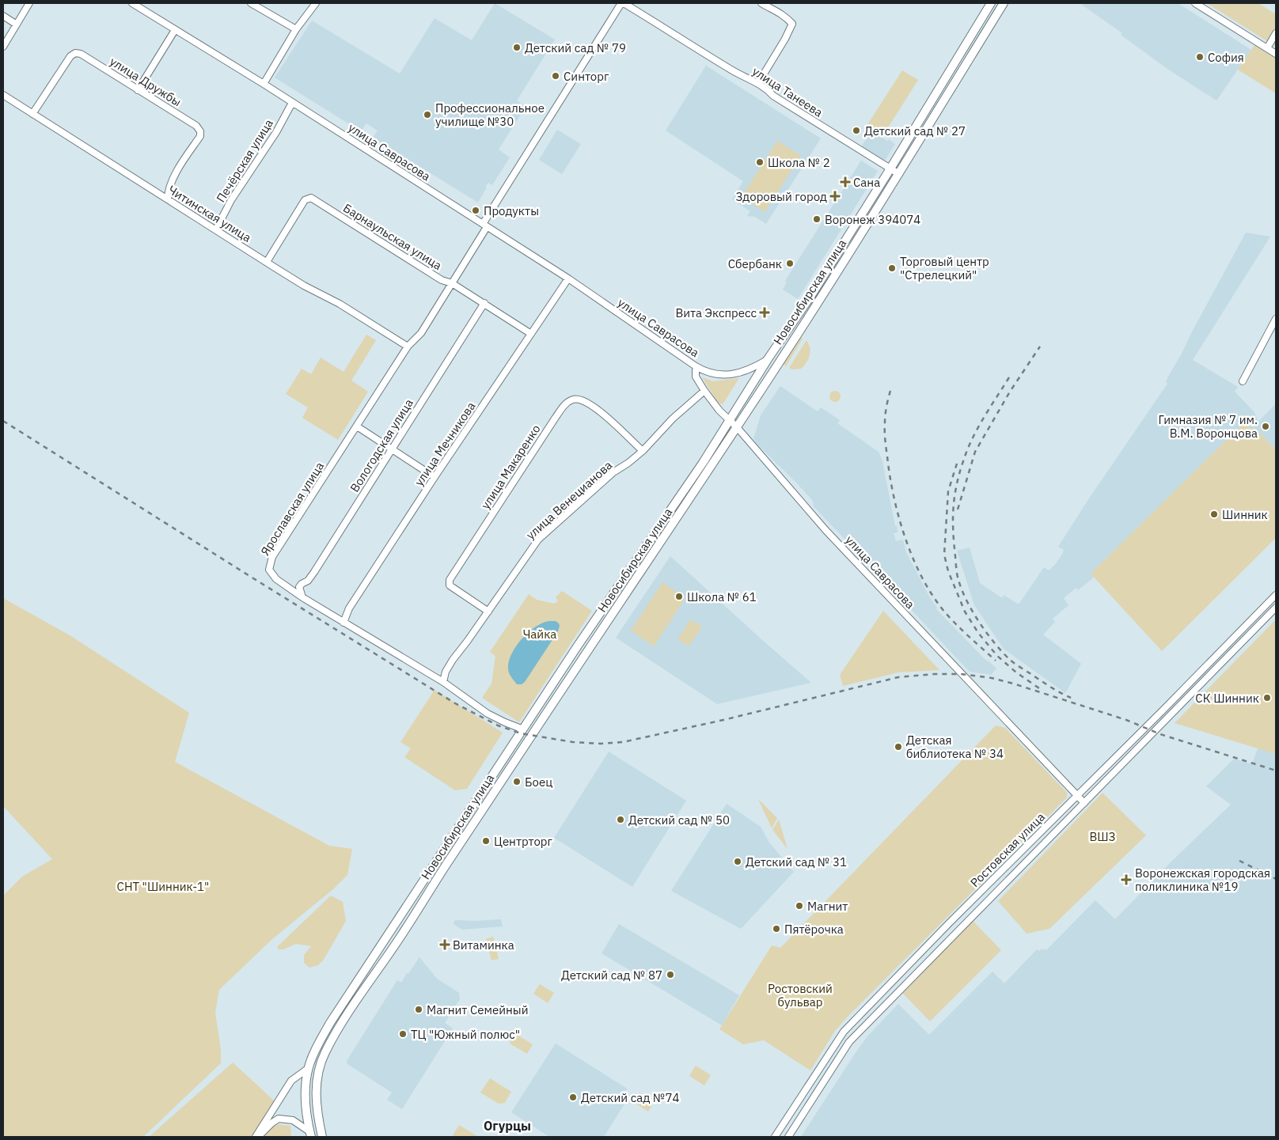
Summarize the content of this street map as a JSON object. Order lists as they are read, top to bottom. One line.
{"streets":{"main road":["Новосибирская улица"],"street":["улица Дружбы","улица Танеева","улица Саврасова","Печёрская улица","Читинская улица","Барнаульская улица","улица Мечникова","Вологодская улица","улица Макаренко","улица Венецианова","Ярославская улица","Ростовская улица"]},"crossings":[["улица Дружбы","Читинская улица"],["улица Танеева","Новосибирская улица"],["улица Танеева","Ярославская улица"],["улица Саврасова","Печёрская улица"],["улица Саврасова","Новосибирская улица"],["улица Саврасова","улица Мечникова"],["улица Саврасова","улица Венецианова"],["улица Саврасова","Ярославская улица"],["улица Саврасова","Ростовская улица"],["Печёрская улица","Читинская улица"],["Читинская улица","Барнаульская улица"],["Читинская улица","Ярославская улица"],["Барнаульская улица","улица Мечникова"],["Барнаульская улица","Вологодская улица"],["Барнаульская улица","Ярославская улица"],["Новосибирская улица","Ярославская улица"],["улица Мечникова","Ярославская улица"],["Вологодская улица","Ярославская улица"],["улица Макаренко","улица Венецианова"],["улица Венецианова","Ярославская улица"]],"districts":["Огурцы"],"parks":["Чайка","ВШЗ","СНТ \"Шинник-1\"","Ростовский бульвар"],"places":{"other":["Детский сад № 79","София","Синторг","Профессиональное училище №30","Детский сад № 27","Школа № 2","Продукты","Воронеж 394074","Сбербанк","Торговый центр \"Стрелецкий\"","Гимназия № 7 им. В.М. Воронцова","Шинник","Школа № 61","СК Шинник","Детская библиотека № 34","Боец","Детский сад № 50","Центрторг","Детский сад № 31","Магнит","Пятёрочка","Детский сад № 87","Магнит Семейный","ТЦ \"Южный полюс\"","Детский сад №74"],"health":["Сана","Здоровый город","Вита Экспресс","Воронежская городская поликлиника №19","Витаминка"]}}
